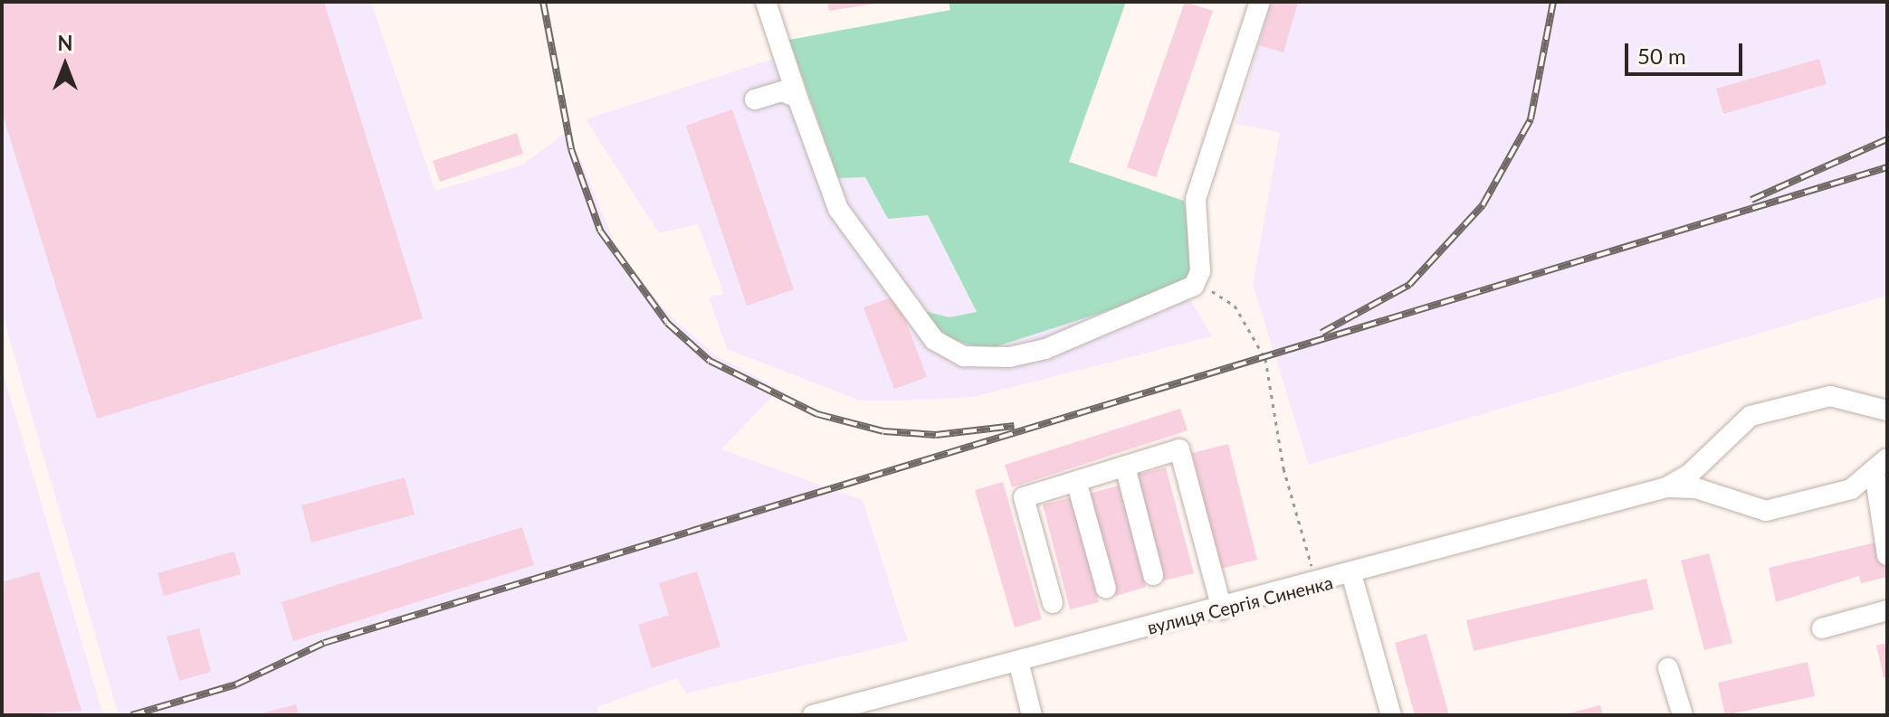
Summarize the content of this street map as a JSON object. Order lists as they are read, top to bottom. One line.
{"streets":{"street":["вулиця Сергія Синенка"]},"scale_bar":"50 m","north":"top"}
